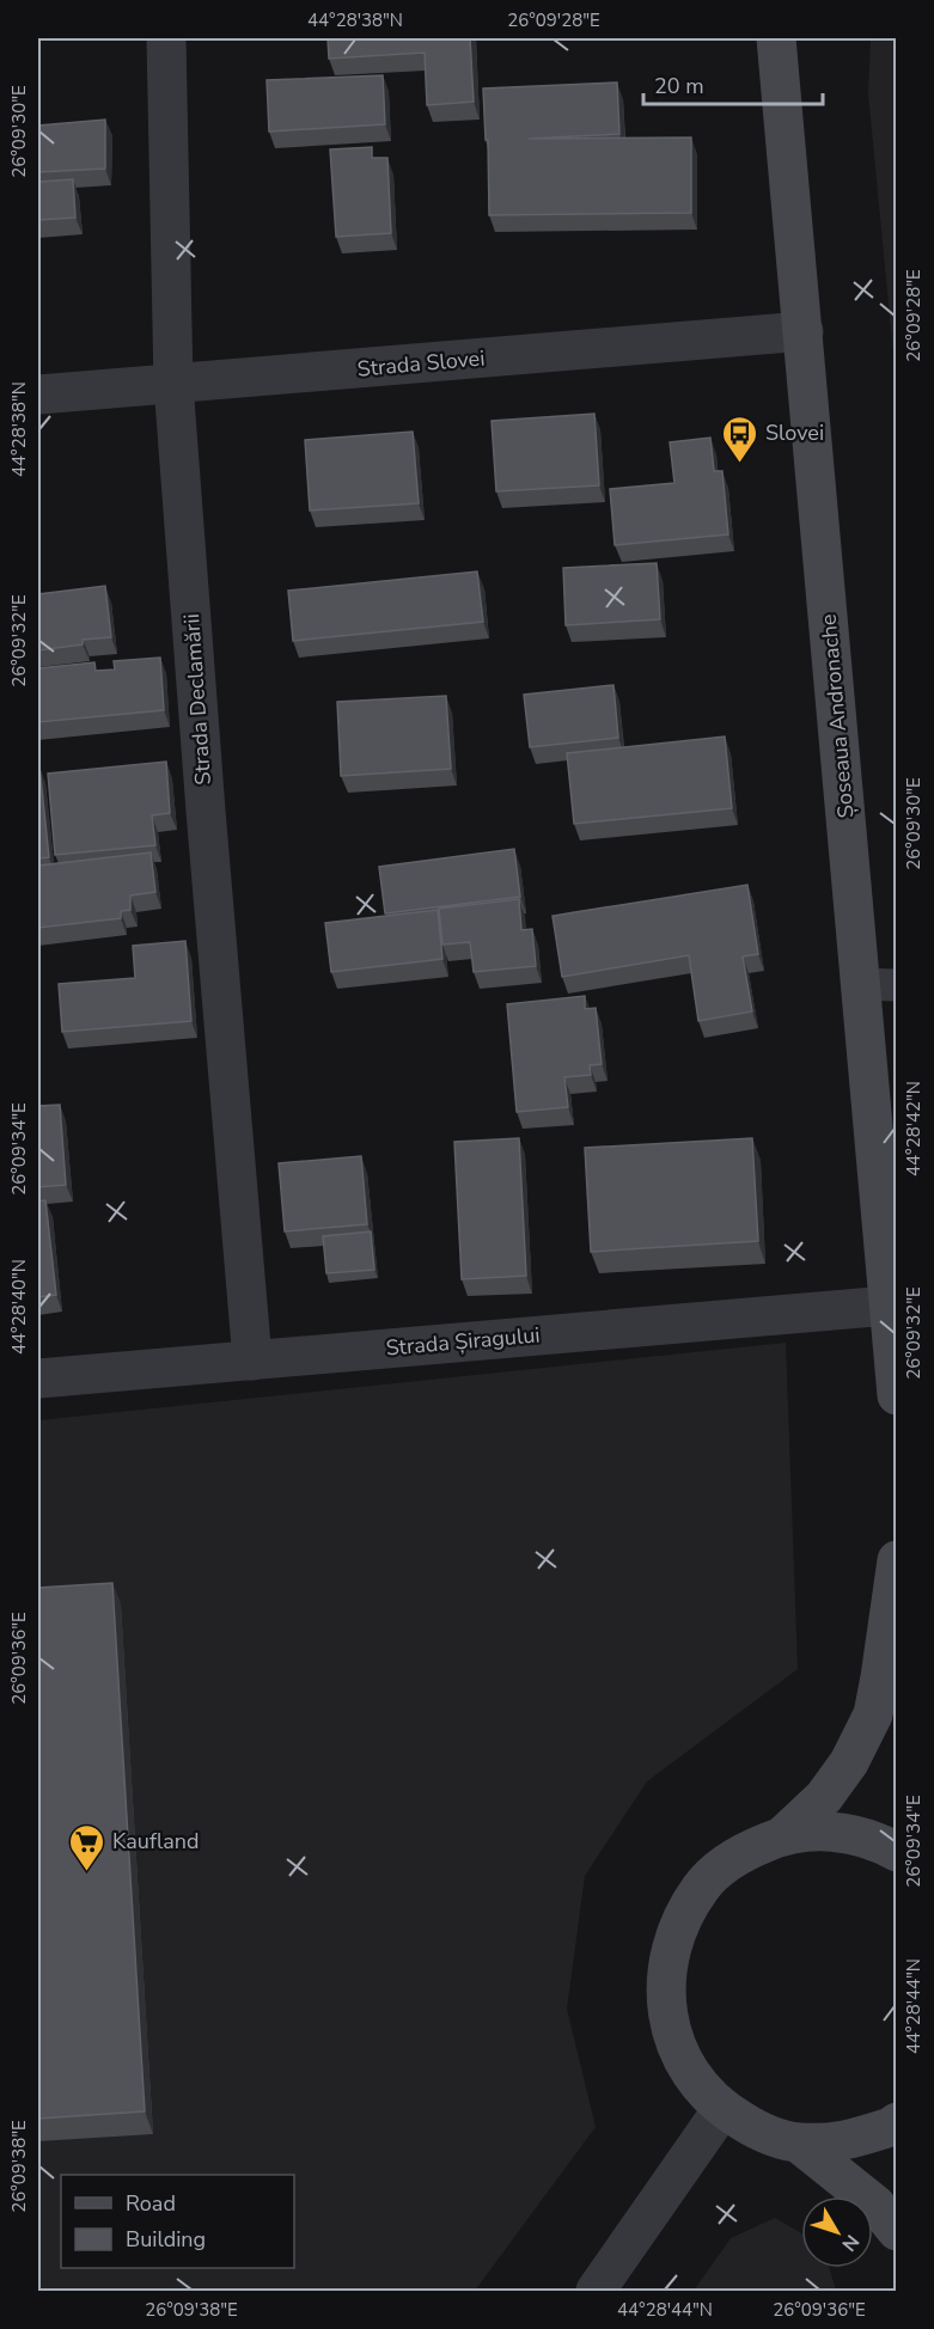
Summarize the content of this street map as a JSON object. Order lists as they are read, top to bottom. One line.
{"streets":{"main road":["Șoseaua Andronache"],"street":["Strada Slovei","Strada Declamării","Strada Șiragului"]},"crossings":[["Strada Slovei","Strada Declamării"],["Strada Slovei","Șoseaua Andronache"],["Strada Declamării","Strada Șiragului"],["Șoseaua Andronache","Strada Șiragului"]],"places":{"bus stop":["Slovei"],"supermarket":["Kaufland"]},"legend":["Road","Building"],"scale_bar":"20 m","north":"bottom right","coordinates":["44°28'38\"N","26°09'28\"E","26°09'30\"E","26°09'32\"E","44°28'42\"N","26°09'34\"E","44°28'40\"N","26°09'36\"E","44°28'44\"N","26°09'38\"E"]}
